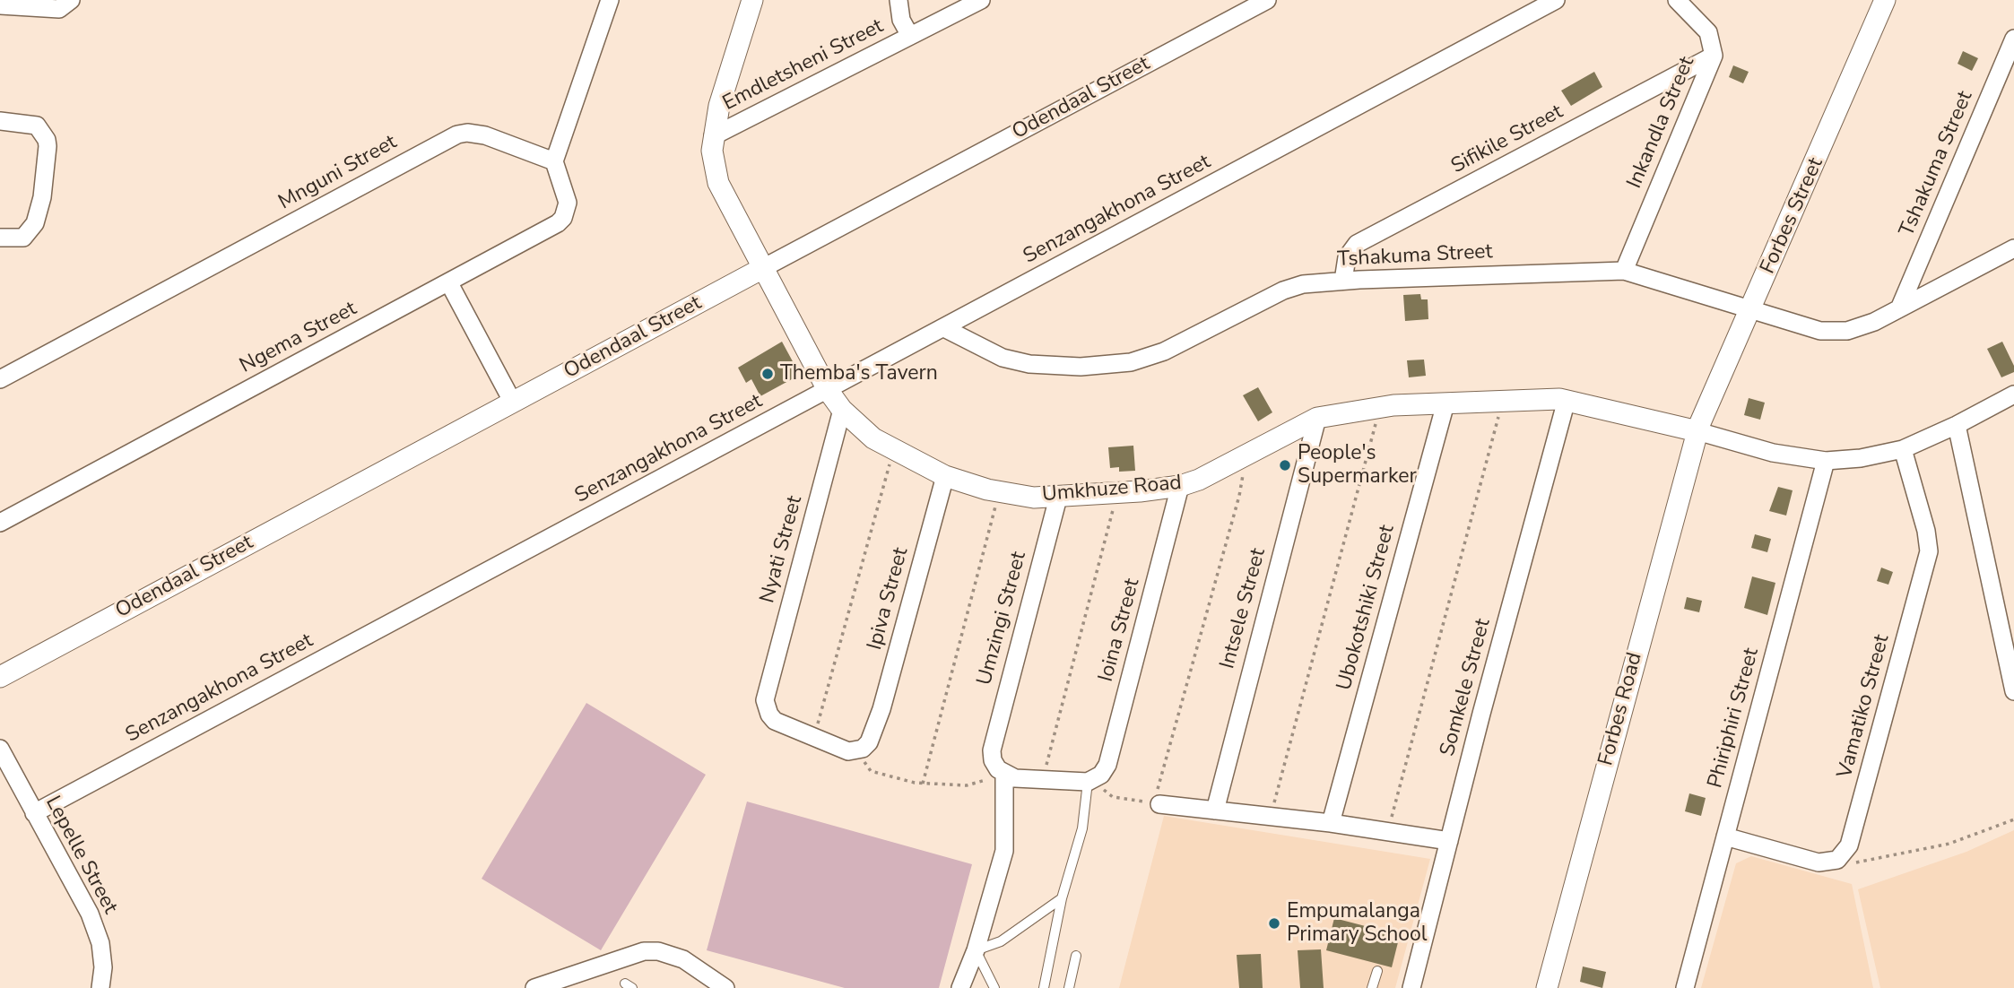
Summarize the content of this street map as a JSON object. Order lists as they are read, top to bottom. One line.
{"streets":{"street":["Emdletsheni Street","Odendaal Street","Inkandla Street","Sifikile Street","Tshakuma Street","Mnguni Street","Senzangakhona Street","Forbes Street","Ngema Street","Umkhuze Road","Nyati Street","Ipiva Street","Ubokotshiki Street","Intsele Street","Umzingi Street","Ioina Street","Somkele Street","Vamatiko Street","Forbes Road","Phiriphiri Street","Lepelle Street"]},"crossings":[["Emdletsheni Street","Umkhuze Road"],["Odendaal Street","Umkhuze Road"],["Inkandla Street","Sifikile Street"],["Inkandla Street","Tshakuma Street"],["Sifikile Street","Tshakuma Street"],["Tshakuma Street","Senzangakhona Street"],["Tshakuma Street","Forbes Street"],["Mnguni Street","Ngema Street"],["Senzangakhona Street","Umkhuze Road"],["Senzangakhona Street","Lepelle Street"],["Forbes Street","Umkhuze Road"],["Forbes Street","Forbes Road"],["Umkhuze Road","Nyati Street"],["Umkhuze Road","Ipiva Street"],["Umkhuze Road","Ubokotshiki Street"],["Umkhuze Road","Intsele Street"],["Umkhuze Road","Umzingi Street"],["Umkhuze Road","Ioina Street"],["Umkhuze Road","Somkele Street"],["Umkhuze Road","Forbes Road"]],"places":["Themba's Tavern","People's Supermarker","Empumalanga Primary School"]}
